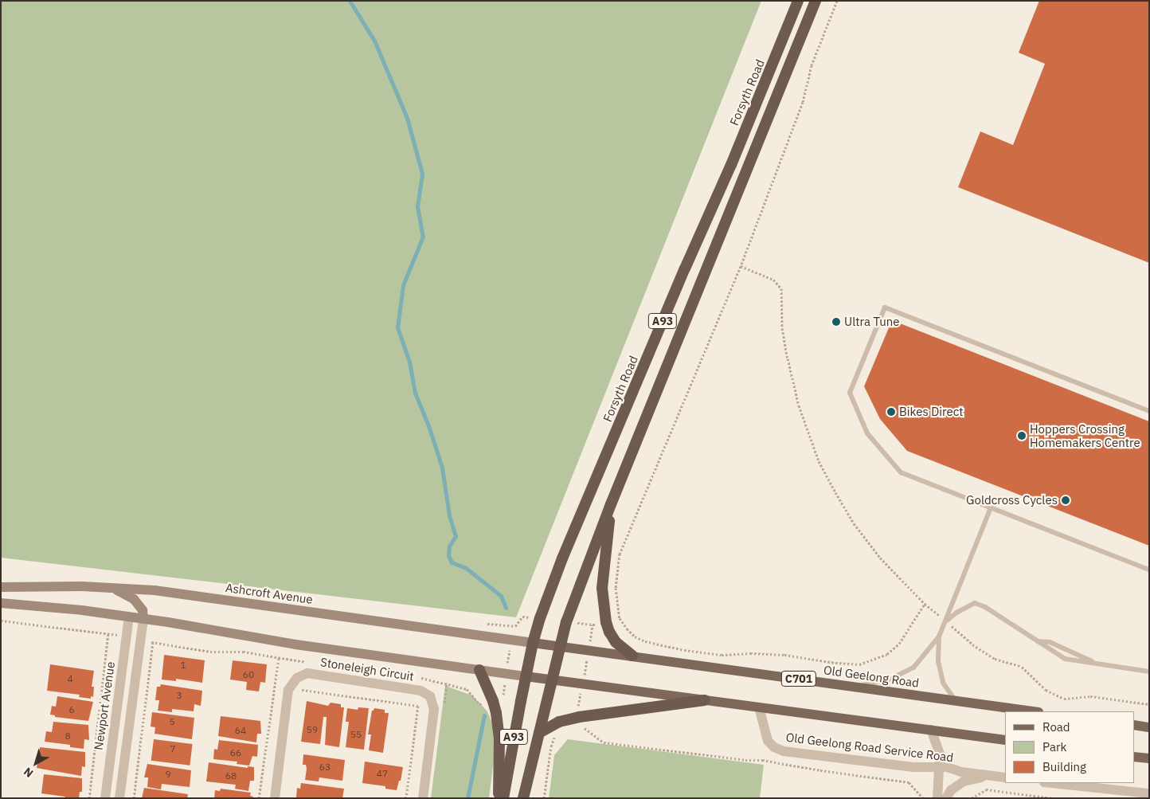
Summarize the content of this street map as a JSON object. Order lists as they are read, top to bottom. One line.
{"streets":{"highway":["Forsyth Road","A93"],"main road":["Ashcroft Avenue","Old Geelong Road","C701"],"street":["Stoneleigh Circuit","Newport Avenue","Old Geelong Road Service Road"]},"crossings":[["Forsyth Road","Ashcroft Avenue"],["Forsyth Road","C701"],["A93","Old Geelong Road"],["A93","C701"],["Ashcroft Avenue","C701"],["Old Geelong Road","C701"]],"places":["Ultra Tune","Bikes Direct","Hoppers Crossing Homemakers Centre","Goldcross Cycles"],"house_numbers":["1","60","4","3","6","5","59","64","55","8","7","66","63","47","9","68"],"legend":["Road","Park","Building"],"north":"bottom left"}
